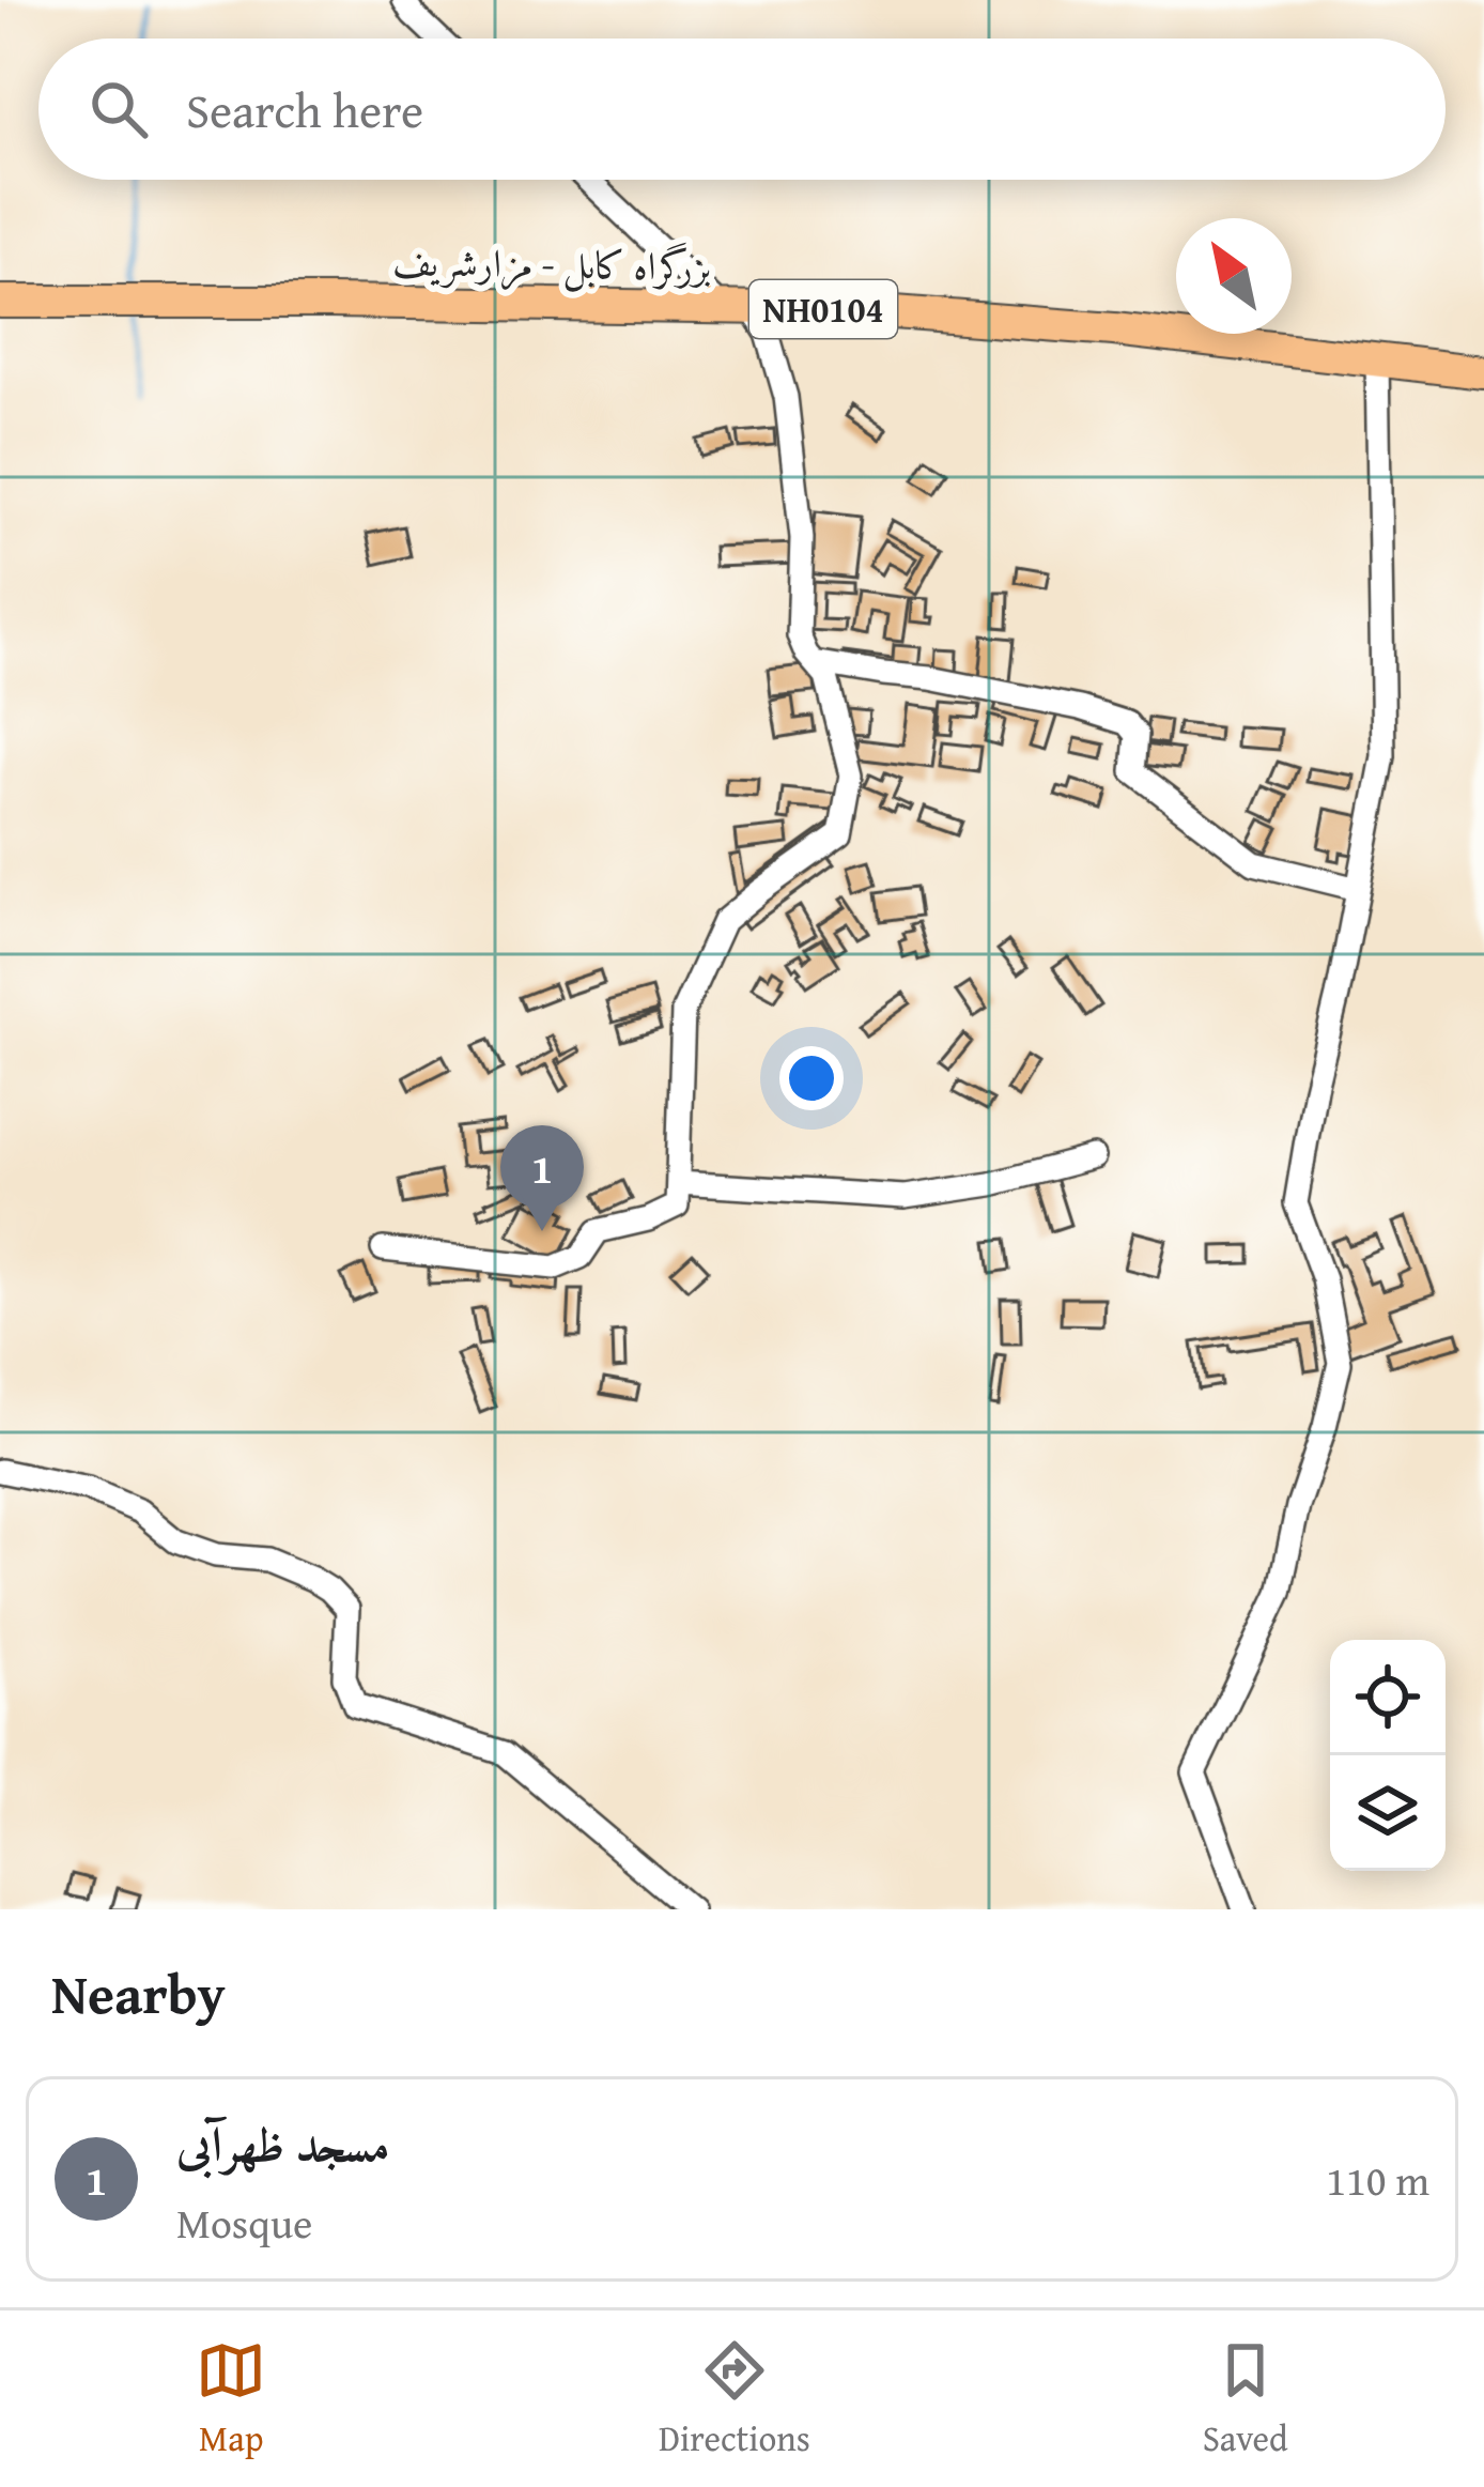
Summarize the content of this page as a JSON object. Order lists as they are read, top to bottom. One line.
{"streets":{"highway":["بزرگراه کابل - مزارشریف","NH0104"]},"north":"top left","page":{"search":"Search here","pins":"1","heading":"Nearby","list":[{"mark":"1","name":"مسجد ظهرآبی","note":"Mosque","value":"110 m"}],"nav":["Map","Directions","Saved"]}}
